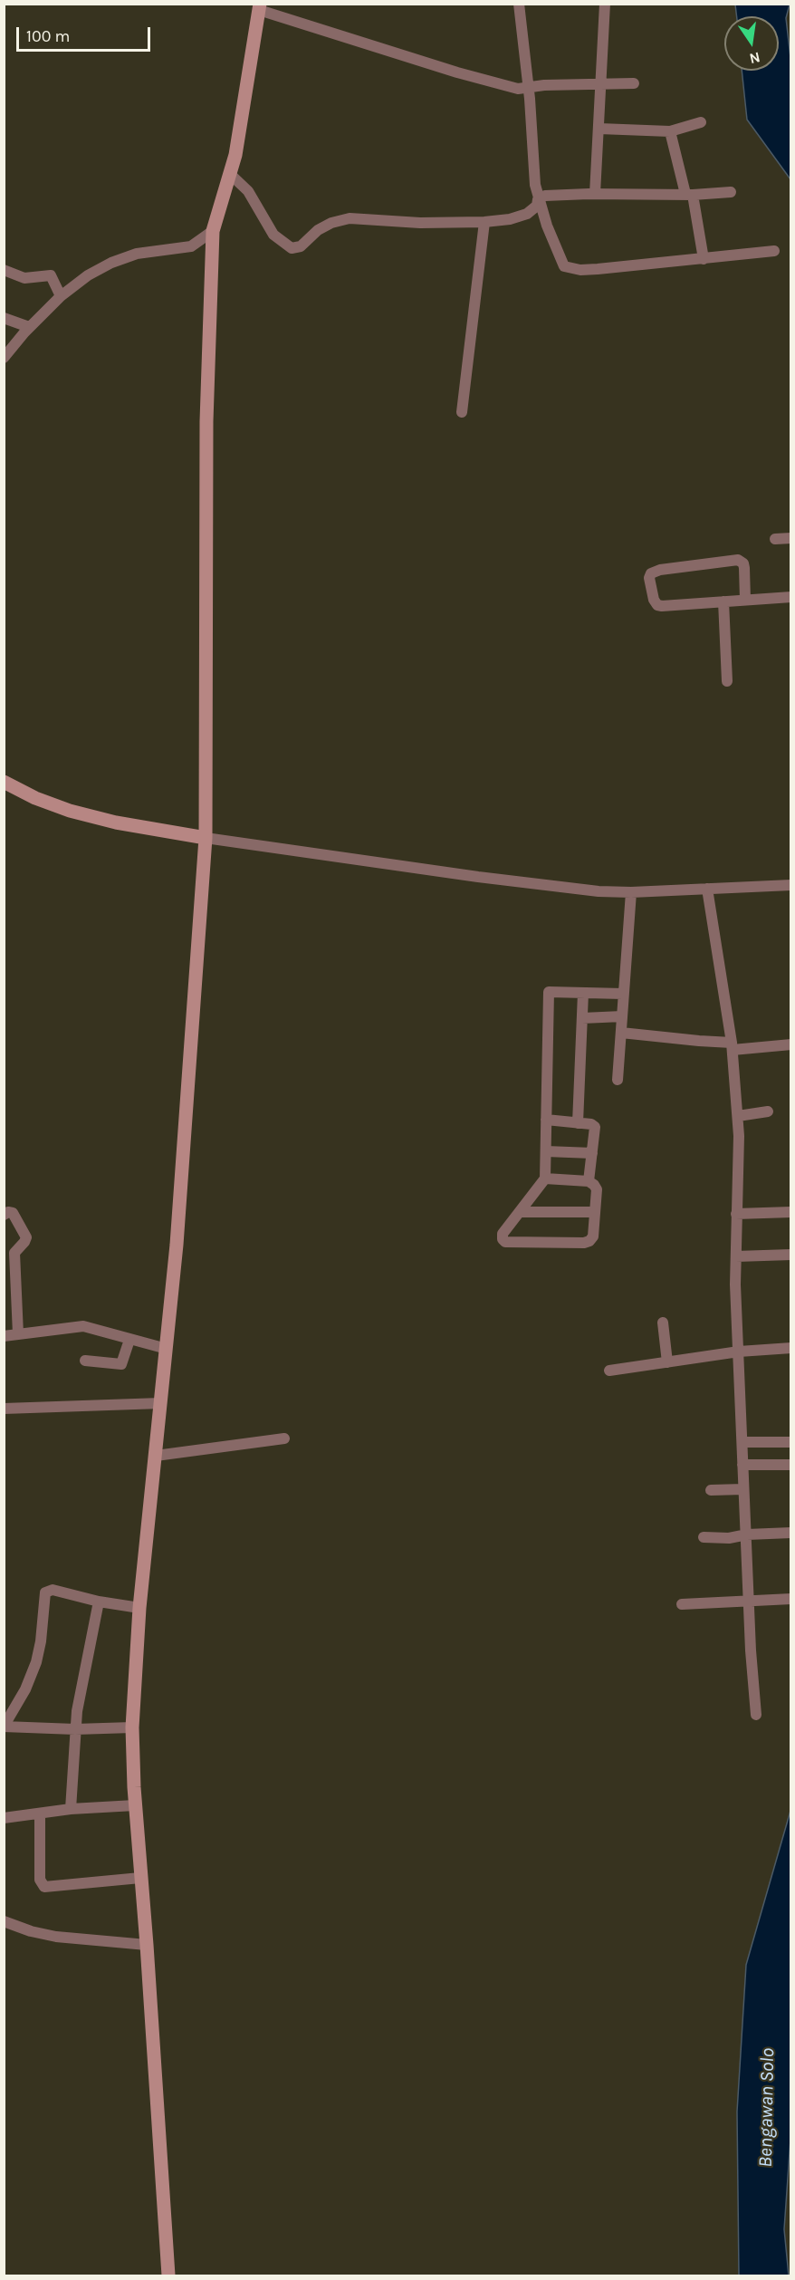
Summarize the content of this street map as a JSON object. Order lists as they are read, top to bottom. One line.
{"water":["Bengawan Solo"],"scale_bar":"100 m","north":"bottom"}
